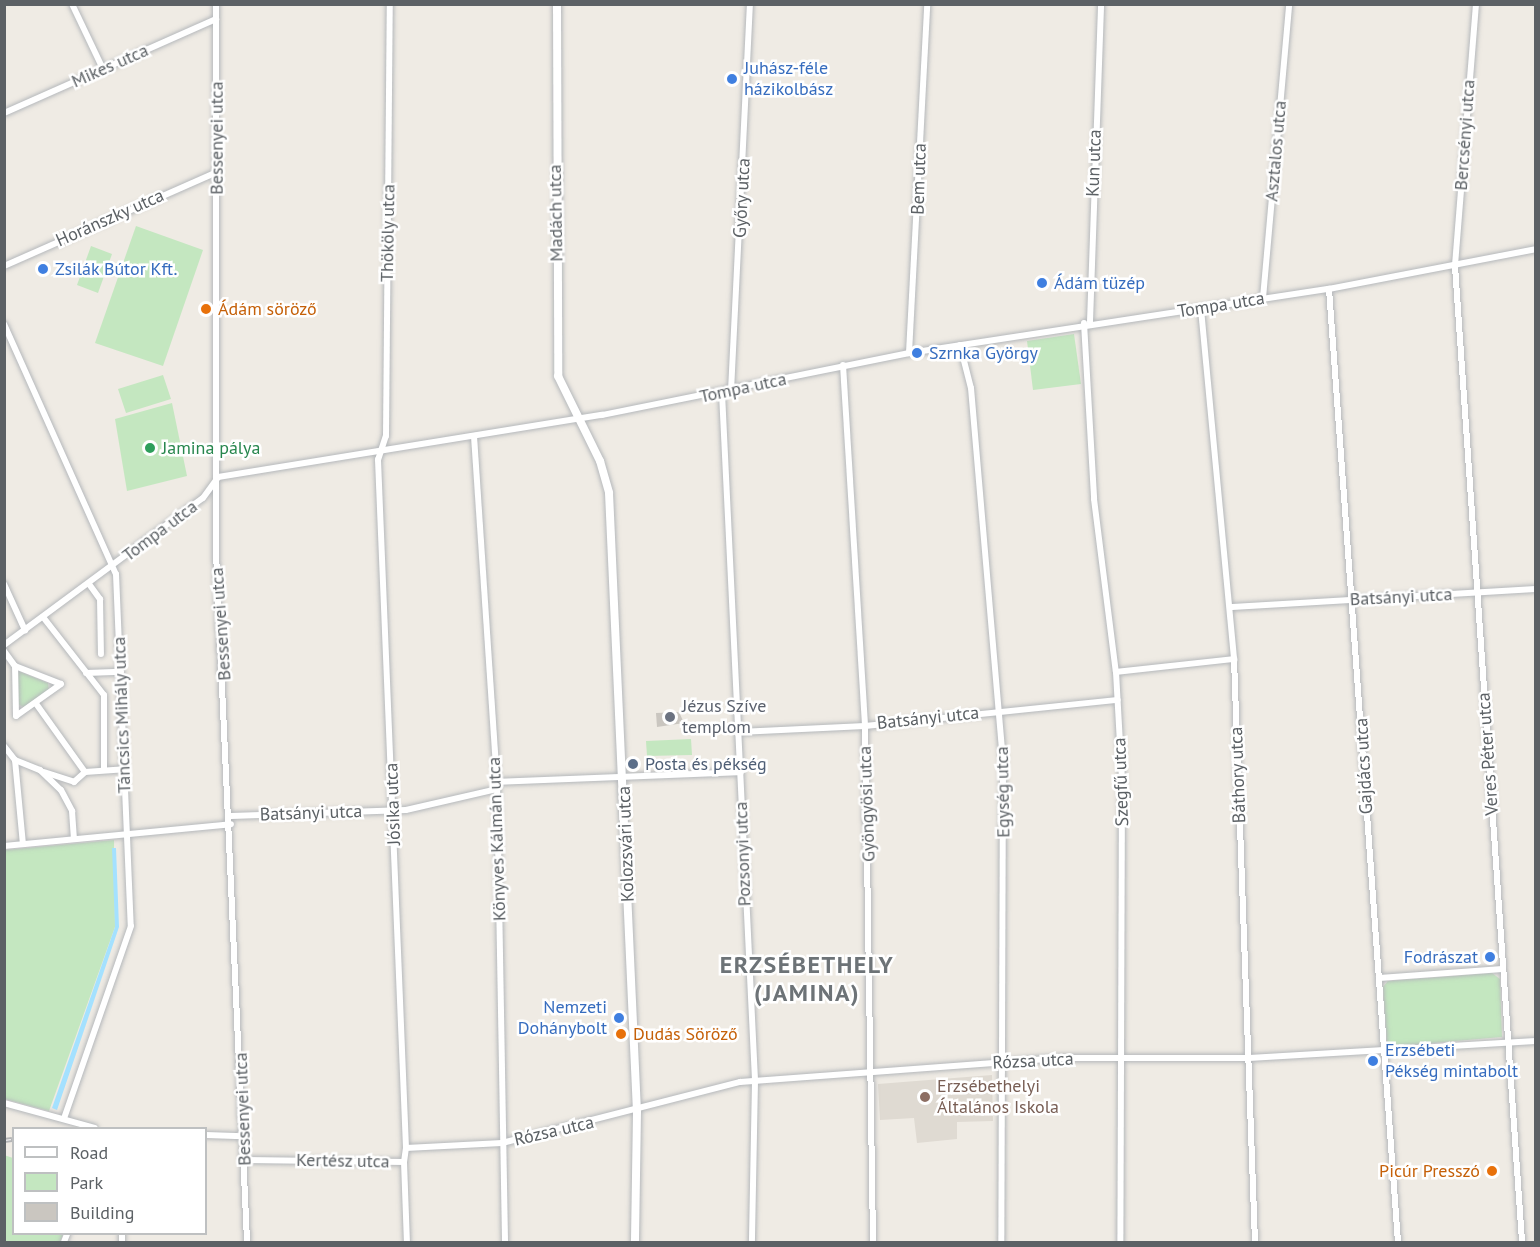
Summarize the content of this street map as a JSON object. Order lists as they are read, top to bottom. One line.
{"streets":{"street":["Mikes utca","Bercsényi utca","Bessenyei utca","Asztalos utca","Kun utca","Bem utca","Győry utca","Madách utca","Horánszky utca","Thököly utca","Tompa utca","Batsányi utca","Táncsics Mihály utca","Veres Péter utca","Gajdács utca","Báthory utca","Szegfű utca","Egység utca","Jósika utca","Gyöngyösi utca","Könyves Kálmán utca","Kolozsvári utca","Pozsonyi utca","Rózsa utca","Kertész utca"]},"crossings":[["Mikes utca","Bessenyei utca"],["Bercsényi utca","Tompa utca"],["Bercsényi utca","Veres Péter utca"],["Bessenyei utca","Horánszky utca"],["Bessenyei utca","Tompa utca"],["Bessenyei utca","Batsányi utca"],["Bessenyei utca","Kertész utca"],["Asztalos utca","Tompa utca"],["Kun utca","Tompa utca"],["Kun utca","Szegfű utca"],["Bem utca","Tompa utca"],["Győry utca","Tompa utca"],["Madách utca","Tompa utca"],["Madách utca","Kolozsvári utca"],["Thököly utca","Tompa utca"],["Thököly utca","Jósika utca"],["Tompa utca","Táncsics Mihály utca"],["Tompa utca","Veres Péter utca"],["Tompa utca","Gajdács utca"],["Tompa utca","Báthory utca"],["Tompa utca","Szegfű utca"],["Tompa utca","Egység utca"],["Tompa utca","Gyöngyösi utca"],["Tompa utca","Könyves Kálmán utca"],["Tompa utca","Kolozsvári utca"],["Tompa utca","Pozsonyi utca"],["Batsányi utca","Veres Péter utca"],["Batsányi utca","Gajdács utca"],["Batsányi utca","Báthory utca"],["Batsányi utca","Szegfű utca"],["Batsányi utca","Egység utca"],["Batsányi utca","Jósika utca"],["Batsányi utca","Gyöngyösi utca"],["Batsányi utca","Könyves Kálmán utca"],["Batsányi utca","Kolozsvári utca"],["Batsányi utca","Pozsonyi utca"],["Veres Péter utca","Rózsa utca"],["Gajdács utca","Rózsa utca"],["Báthory utca","Rózsa utca"],["Szegfű utca","Rózsa utca"],["Egység utca","Rózsa utca"],["Jósika utca","Kertész utca"],["Gyöngyösi utca","Rózsa utca"],["Könyves Kálmán utca","Rózsa utca"],["Könyves Kálmán utca","Kertész utca"],["Kolozsvári utca","Rózsa utca"],["Pozsonyi utca","Rózsa utca"],["Rózsa utca","Kertész utca"]],"districts":["ERZSÉBETHELY (JAMINA)"],"places":["Juhász-féle házikolbász","Zsilák Bútor Kft.","Ádám tüzép","Ádám söröző","Szrnka György","Jamina pálya","Jézus Szíve templom","Posta és pékség","Fodrászat","Nemzeti Dohánybolt","Dudás Söröző","Erzsébeti Pékség mintabolt","Erzsébethelyi Általános Iskola","Picúr Presszó"],"legend":["Road","Park","Building"]}
